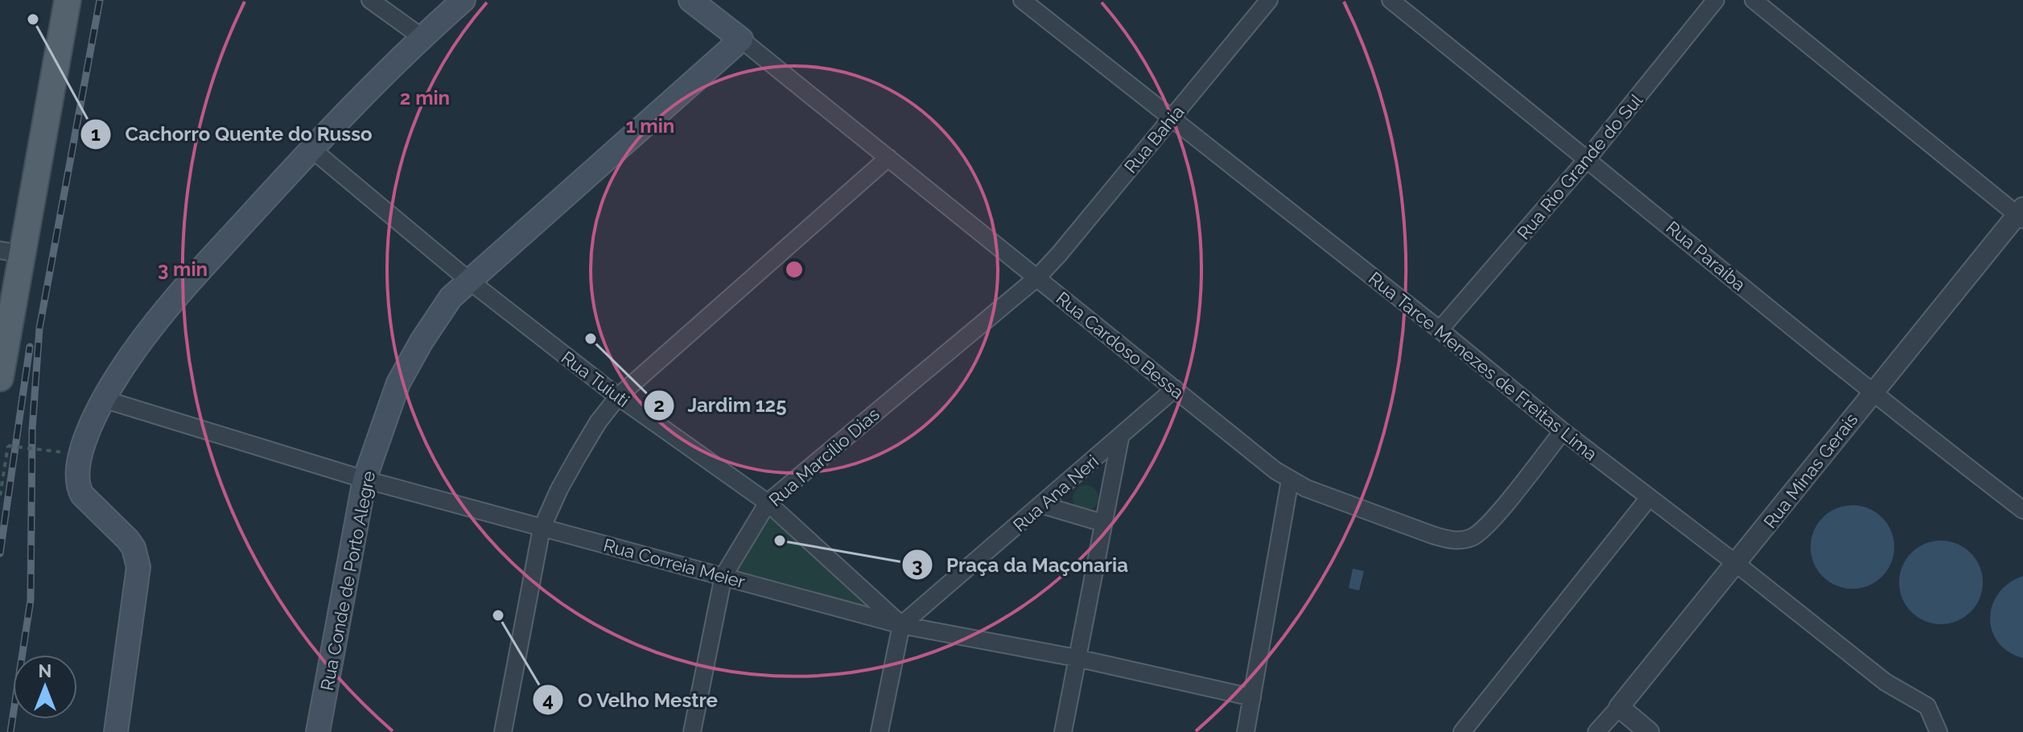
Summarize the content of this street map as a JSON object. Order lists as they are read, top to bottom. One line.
{"streets":{"main road":["Rua Cardoso Bessa","Rua Conde de Porto Alegre"],"street":["Rua Bahia","Rua Rio Grande do Sul","Rua Paraíba","Rua Tarce Menezes de Freitas Lima","Rua Tuiuti","Rua Marcílio Dias","Rua Minas Gerais","Rua Ana Neri","Rua Correia Meier"]},"crossings":[["Rua Bahia","Rua Cardoso Bessa"],["Rua Bahia","Rua Tarce Menezes de Freitas Lima"],["Rua Bahia","Rua Marcílio Dias"],["Rua Rio Grande do Sul","Rua Paraíba"],["Rua Rio Grande do Sul","Rua Tarce Menezes de Freitas Lima"],["Rua Paraíba","Rua Minas Gerais"],["Rua Cardoso Bessa","Rua Tarce Menezes de Freitas Lima"],["Rua Cardoso Bessa","Rua Marcílio Dias"],["Rua Cardoso Bessa","Rua Ana Neri"],["Rua Cardoso Bessa","Rua Conde de Porto Alegre"],["Rua Tarce Menezes de Freitas Lima","Rua Minas Gerais"],["Rua Tuiuti","Rua Marcílio Dias"],["Rua Tuiuti","Rua Ana Neri"],["Rua Tuiuti","Rua Correia Meier"],["Rua Tuiuti","Rua Conde de Porto Alegre"],["Rua Marcílio Dias","Rua Correia Meier"],["Rua Ana Neri","Rua Correia Meier"],["Rua Correia Meier","Rua Conde de Porto Alegre"]],"places":["Cachorro Quente do Russo","Jardim 125","Praça da Maçonaria","O Velho Mestre"],"north":"top","rings":["2 min","1 min","3 min"]}
